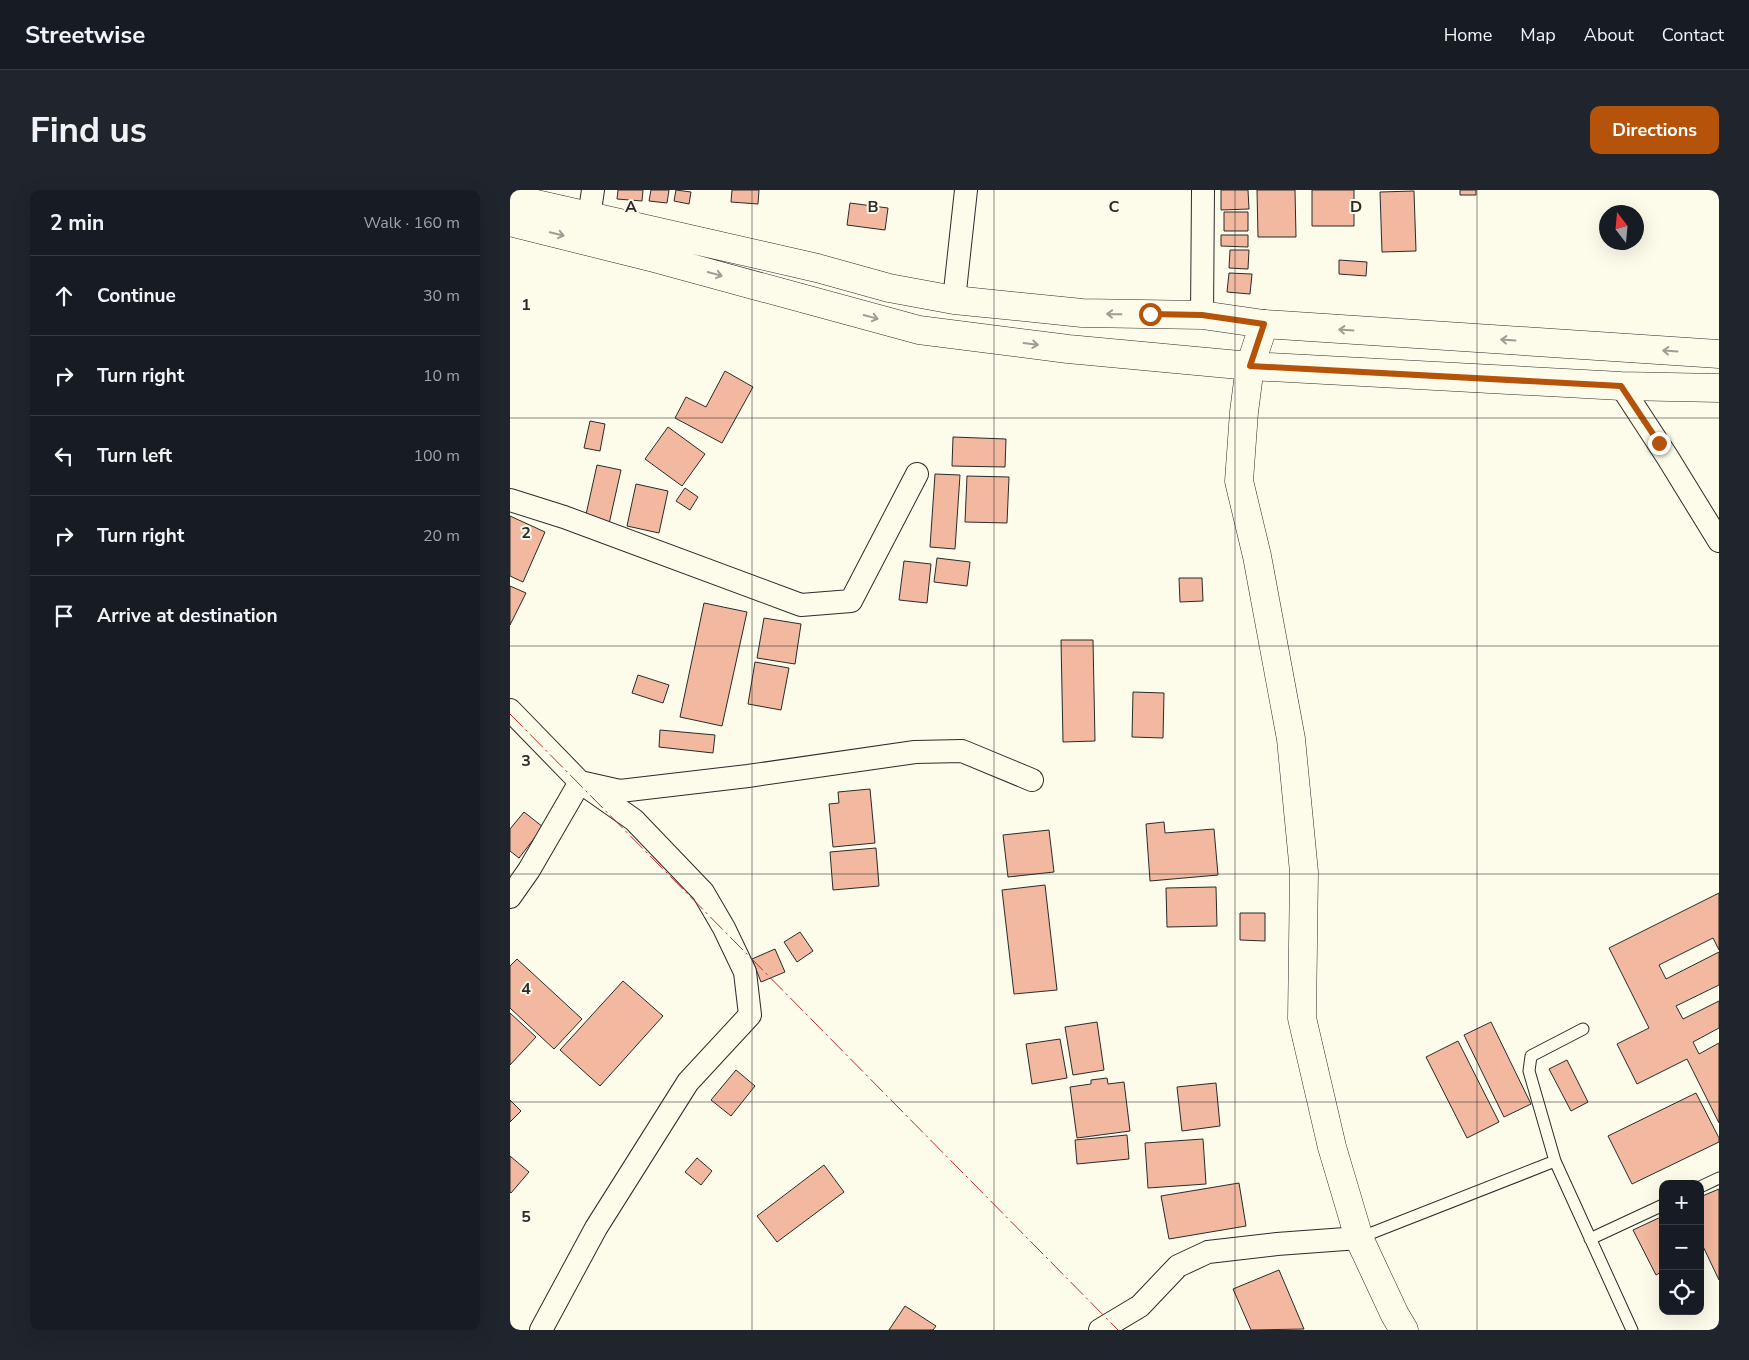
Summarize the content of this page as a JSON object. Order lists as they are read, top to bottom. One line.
{"north":"top","page":{"header":"Streetwise","nav":["Home","Map","About","Contact"],"buttons":"Directions","title":"Find us","heading":["2 min","Walk · 160 m"],"list":[["Continue","30 m"],["Turn right","10 m"],["Turn left","100 m"],["Turn right","20 m"],"Arrive at destination"],"map_buttons":["+","−"]},"grid":{"columns":["A","B","C","D"],"rows":["1","2","3","4","5"]}}
